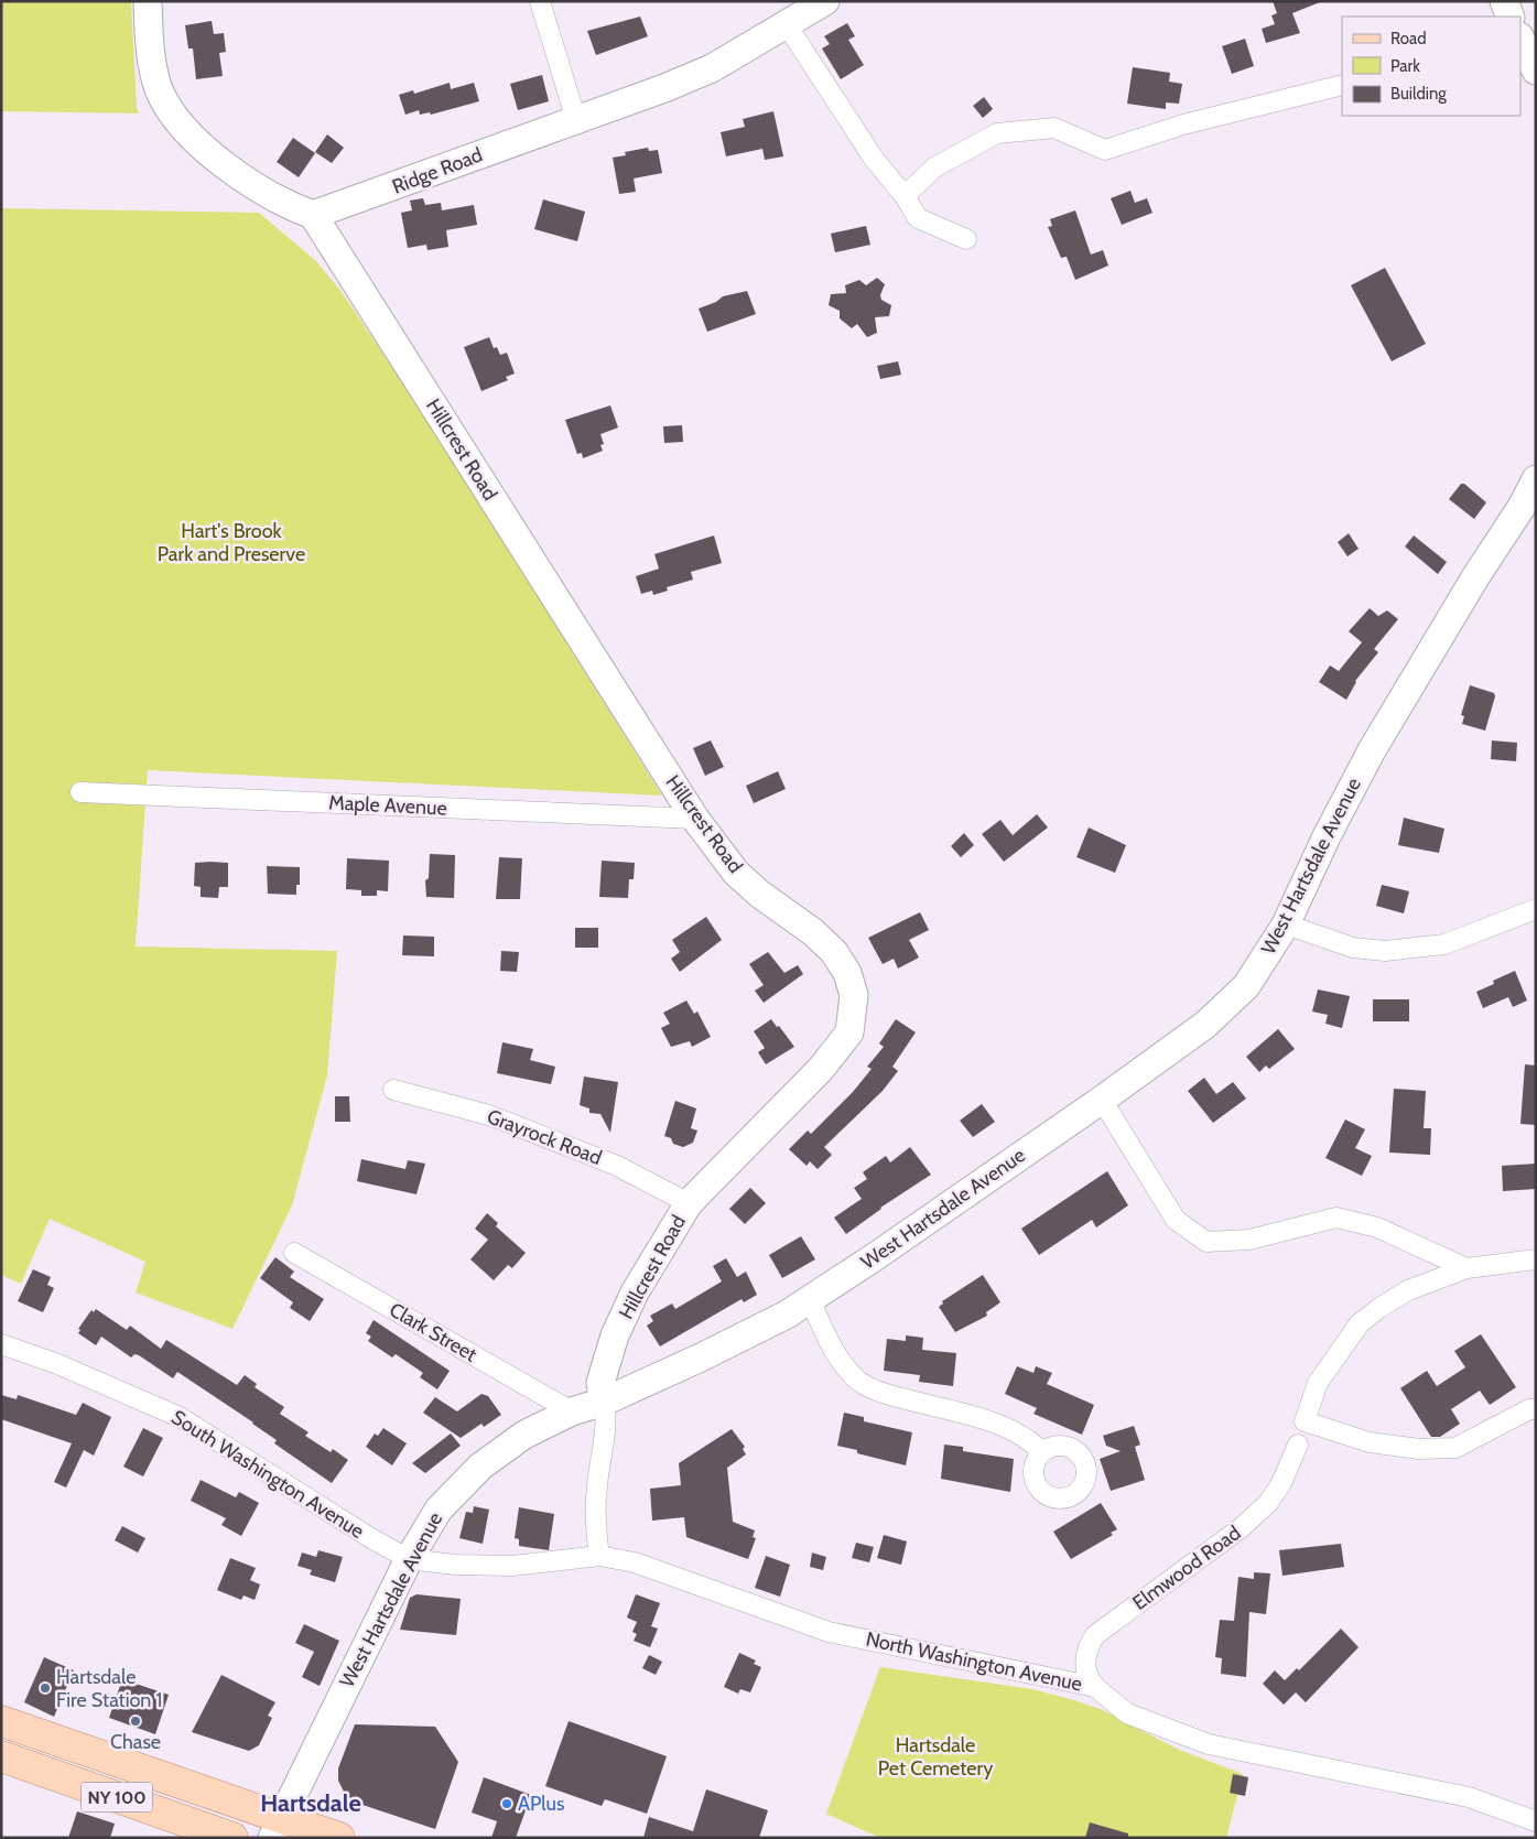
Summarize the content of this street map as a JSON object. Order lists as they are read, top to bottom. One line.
{"streets":{"main road":["NY 100"],"street":["Ridge Road","Hillcrest Road","Maple Avenue","West Hartsdale Avenue","Grayrock Road","Clark Street","South Washington Avenue","Elmwood Road","North Washington Avenue"]},"crossings":[["Ridge Road","Hillcrest Road"],["Hillcrest Road","Maple Avenue"],["Hillcrest Road","West Hartsdale Avenue"],["Hillcrest Road","Grayrock Road"],["West Hartsdale Avenue","Clark Street"],["West Hartsdale Avenue","South Washington Avenue"],["West Hartsdale Avenue","North Washington Avenue"],["West Hartsdale Avenue","NY 100"],["South Washington Avenue","North Washington Avenue"],["Elmwood Road","North Washington Avenue"]],"districts":["Hartsdale"],"parks":["Hart's Brook Park and Preserve","Hartsdale Pet Cemetery"],"places":["Hartsdale Fire Station 1","Chase","APlus"],"legend":["Road","Park","Building"]}
